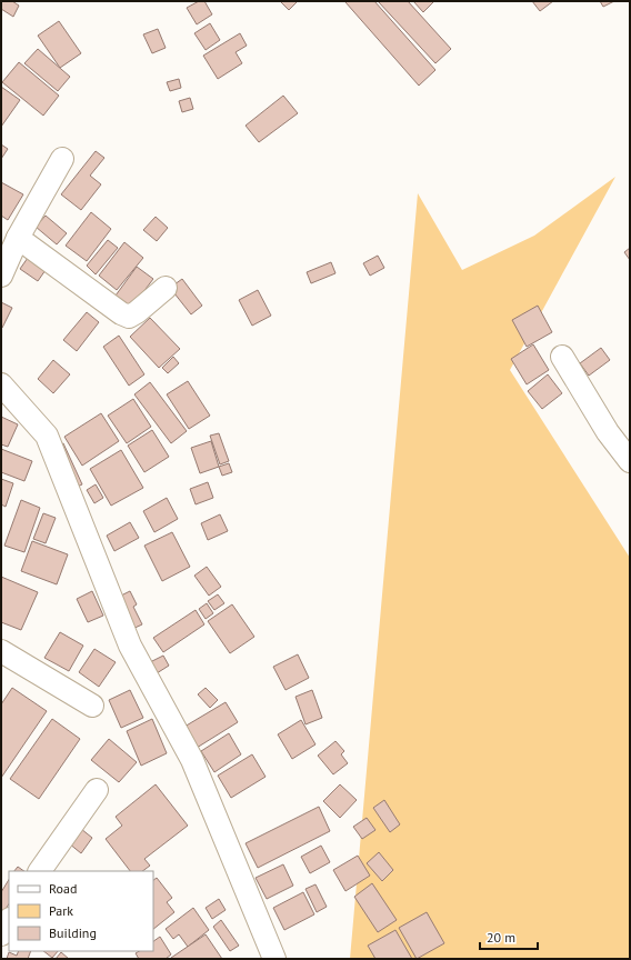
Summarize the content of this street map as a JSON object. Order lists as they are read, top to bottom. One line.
{"legend":["Road","Park","Building"],"scale_bar":"20 m"}
